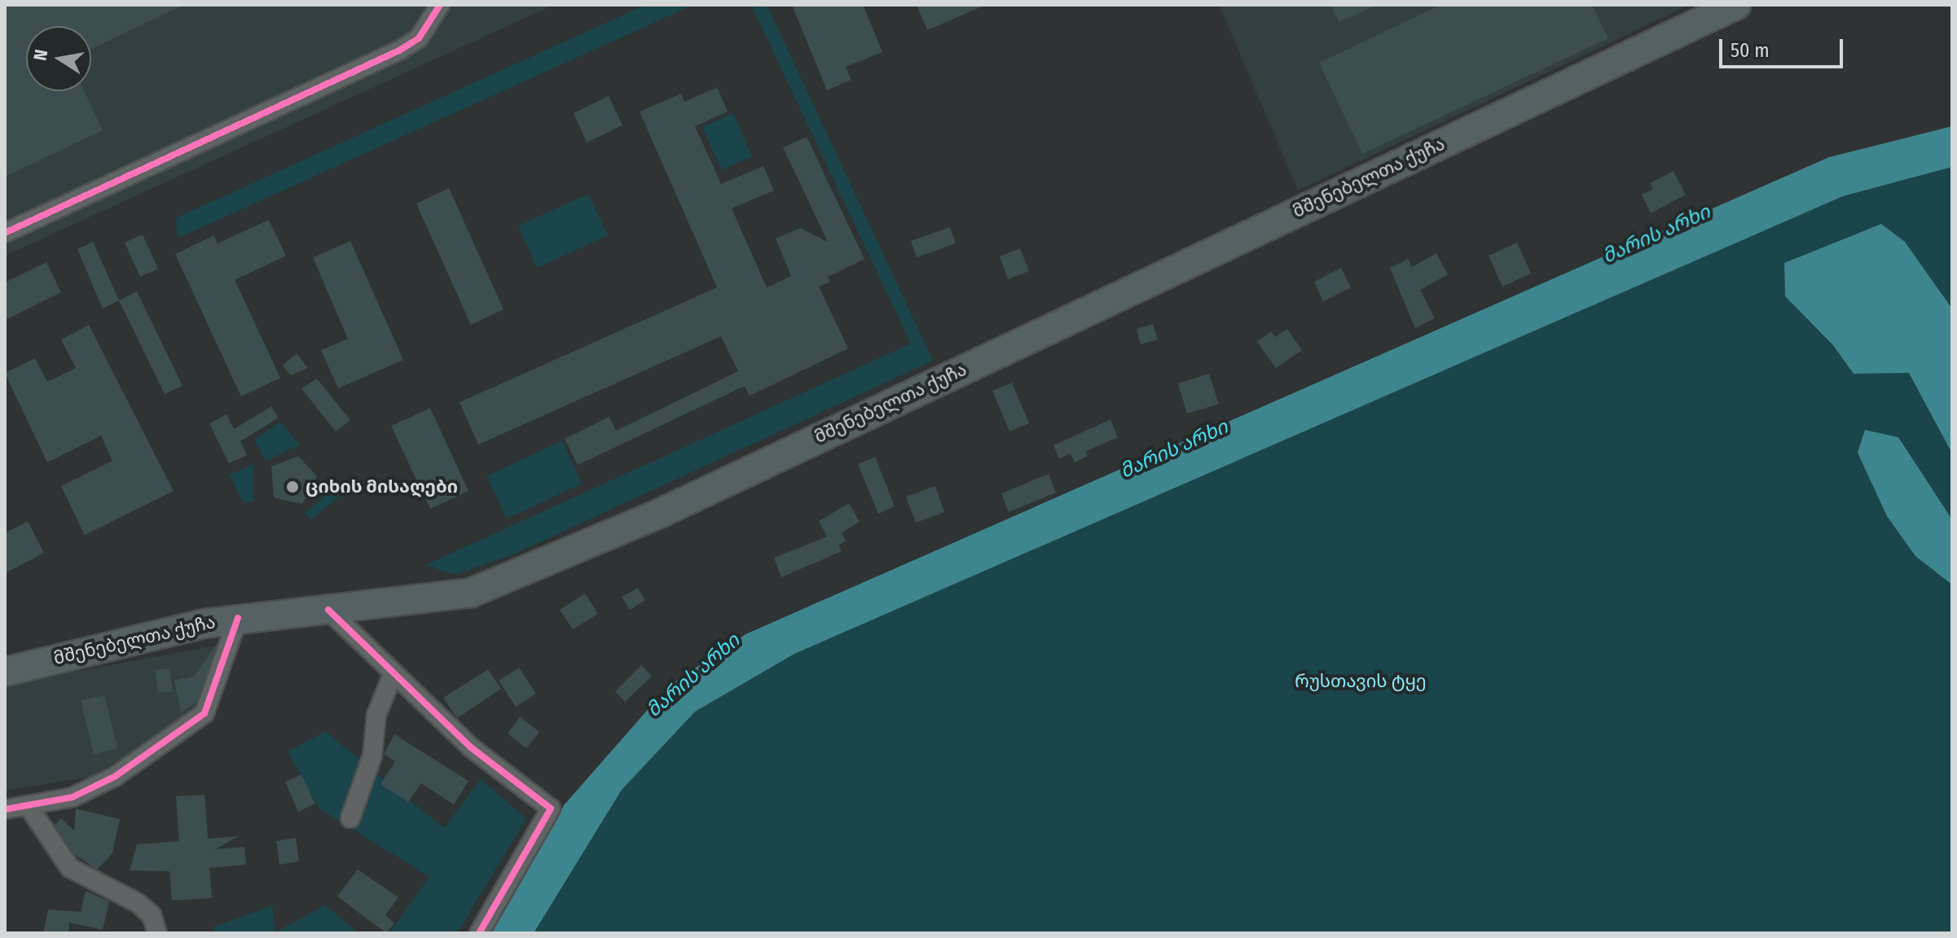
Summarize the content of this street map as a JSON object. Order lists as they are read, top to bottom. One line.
{"streets":{"main road":["მშენებელთა ქუჩა"]},"water":["მარის არხი"],"parks":["რუსთავის ტყე"],"places":["ციხის მისაღები"],"scale_bar":"50 m","north":"left"}
